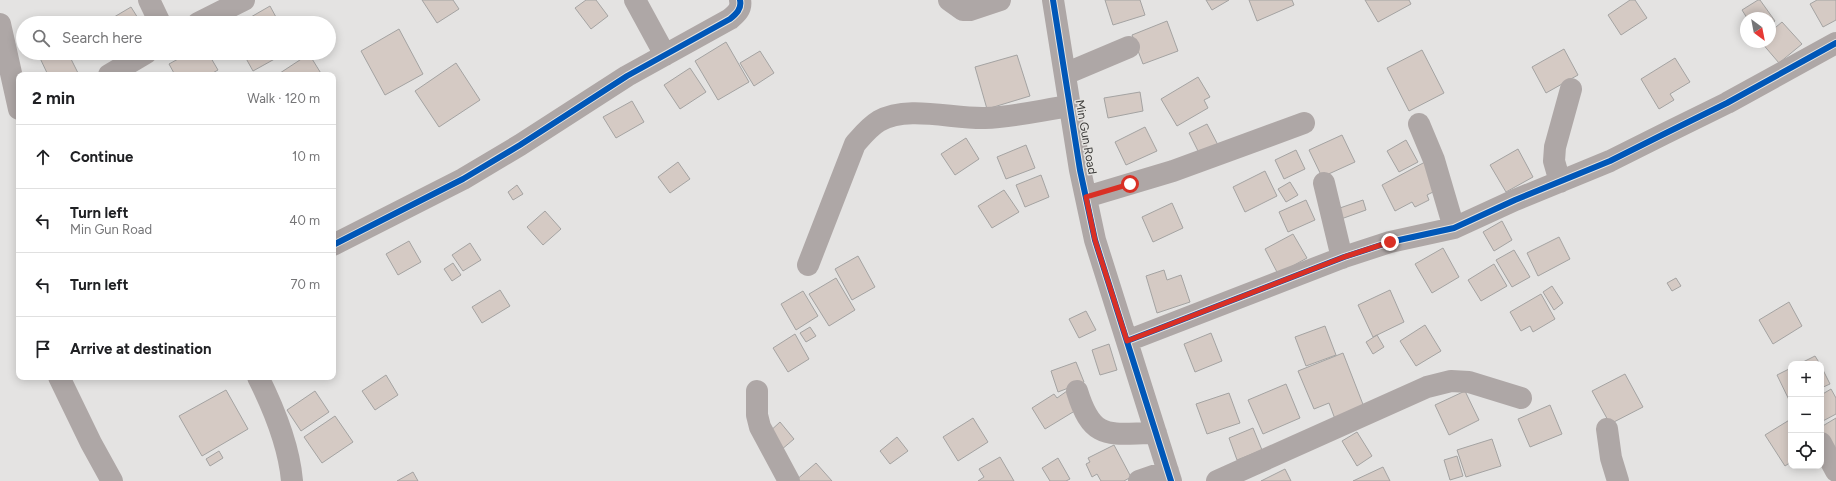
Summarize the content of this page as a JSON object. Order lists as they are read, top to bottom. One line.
{"streets":{"street":["Min Gun Road"]},"north":"bottom right","page":{"search":"Search here","heading":["2 min","Walk · 120 m"],"list":[["Continue","10 m"],["Turn left","Min Gun Road","40 m"],["Turn left","70 m"],"Arrive at destination"],"map_buttons":["+","−"]}}
